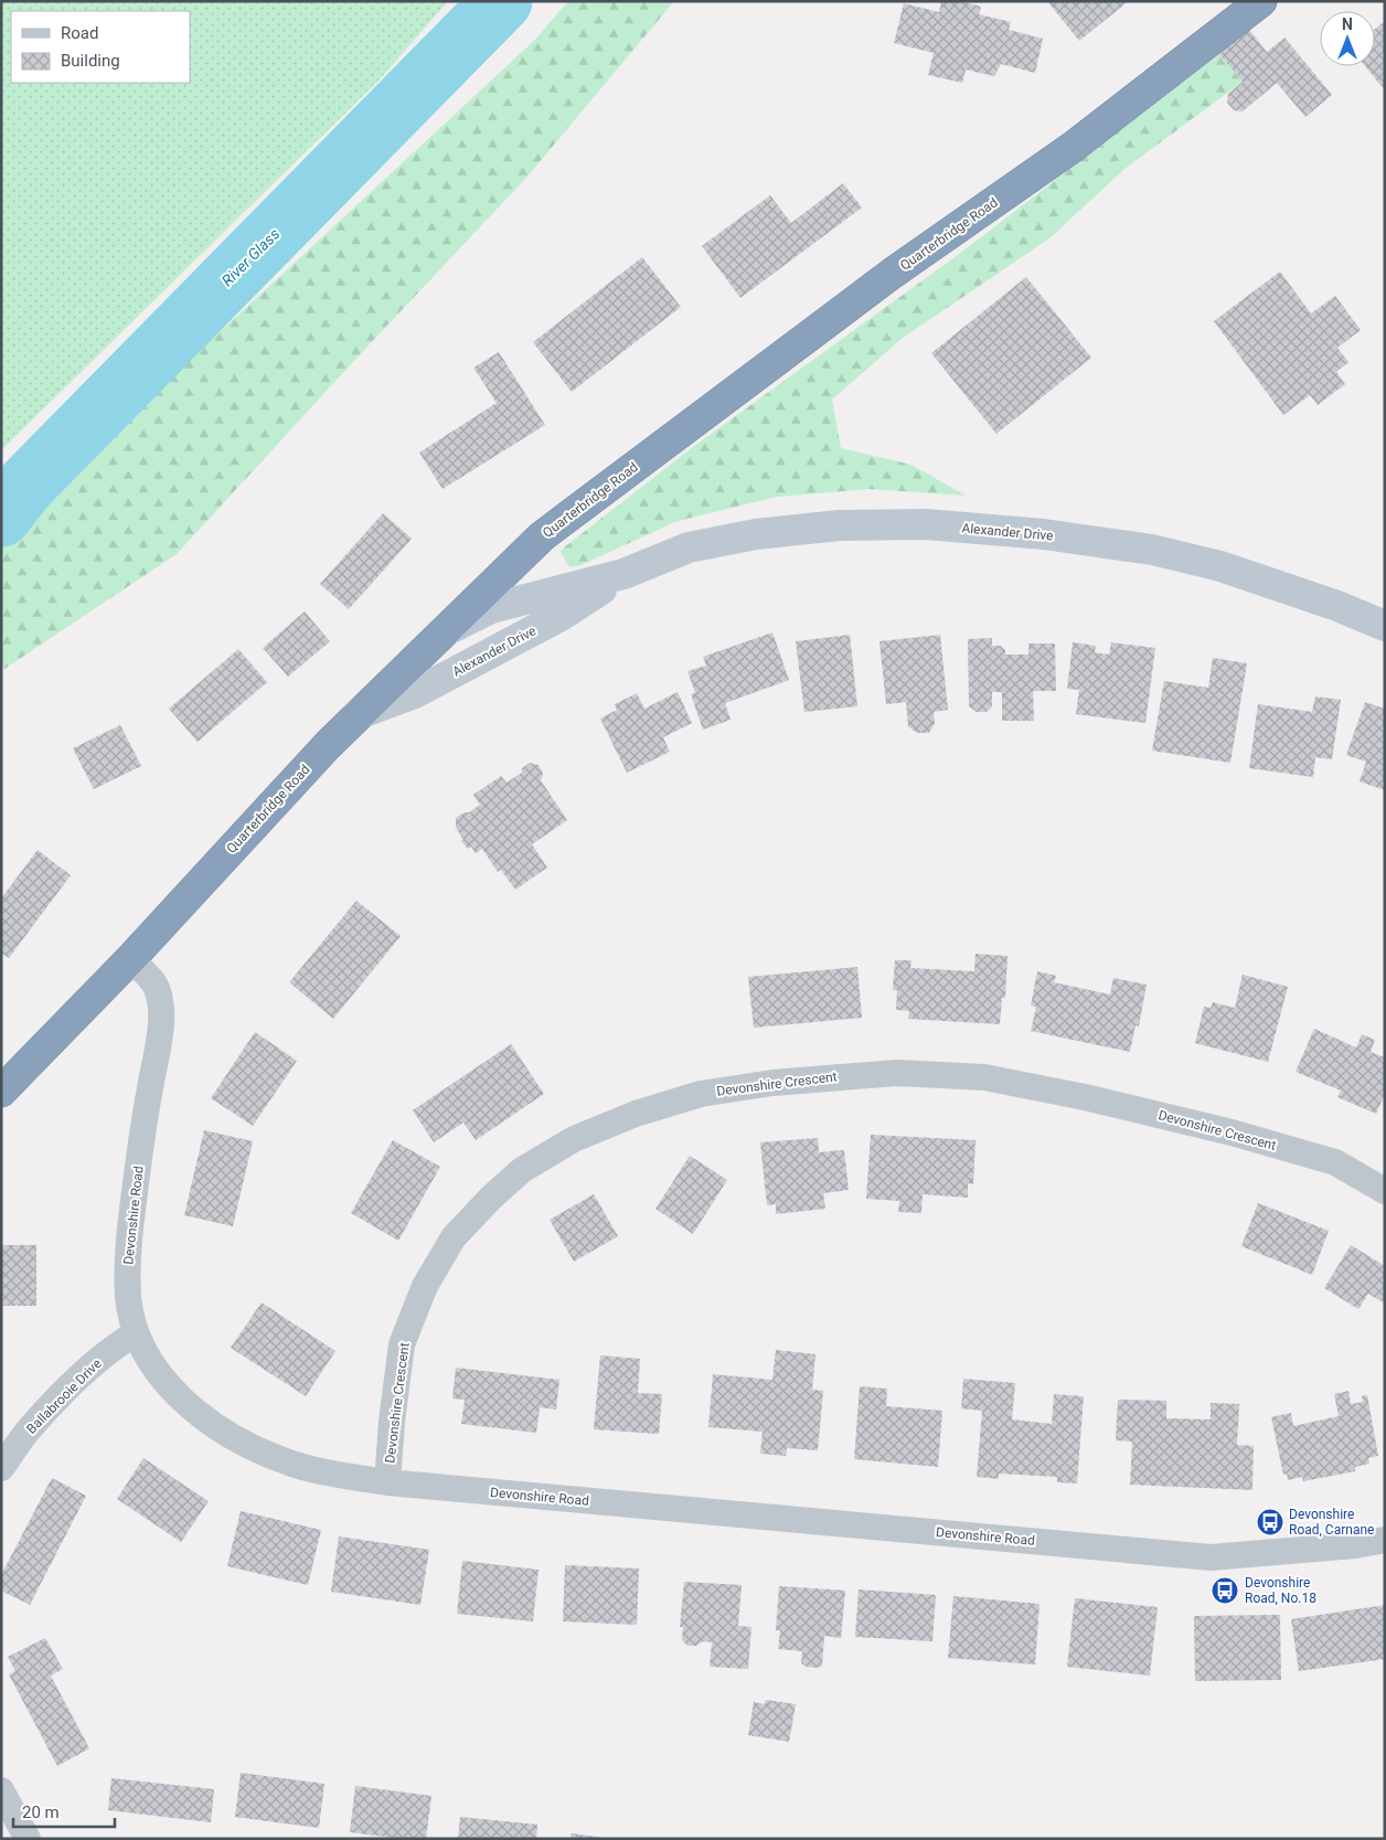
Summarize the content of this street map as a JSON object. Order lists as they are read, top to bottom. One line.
{"streets":{"highway":["Quarterbridge Road"],"main road":["Alexander Drive"],"street":["Devonshire Crescent","Devonshire Road","Ballabrooie Drive"]},"crossings":[["Quarterbridge Road","Alexander Drive"],["Quarterbridge Road","Devonshire Road"],["Devonshire Crescent","Devonshire Road"],["Devonshire Road","Ballabrooie Drive"]],"water":["River Glass"],"places":{"bus stop":["Devonshire Road, Carnane","Devonshire Road, No.18"]},"legend":["Road","Building"],"scale_bar":"20 m","north":"top"}
